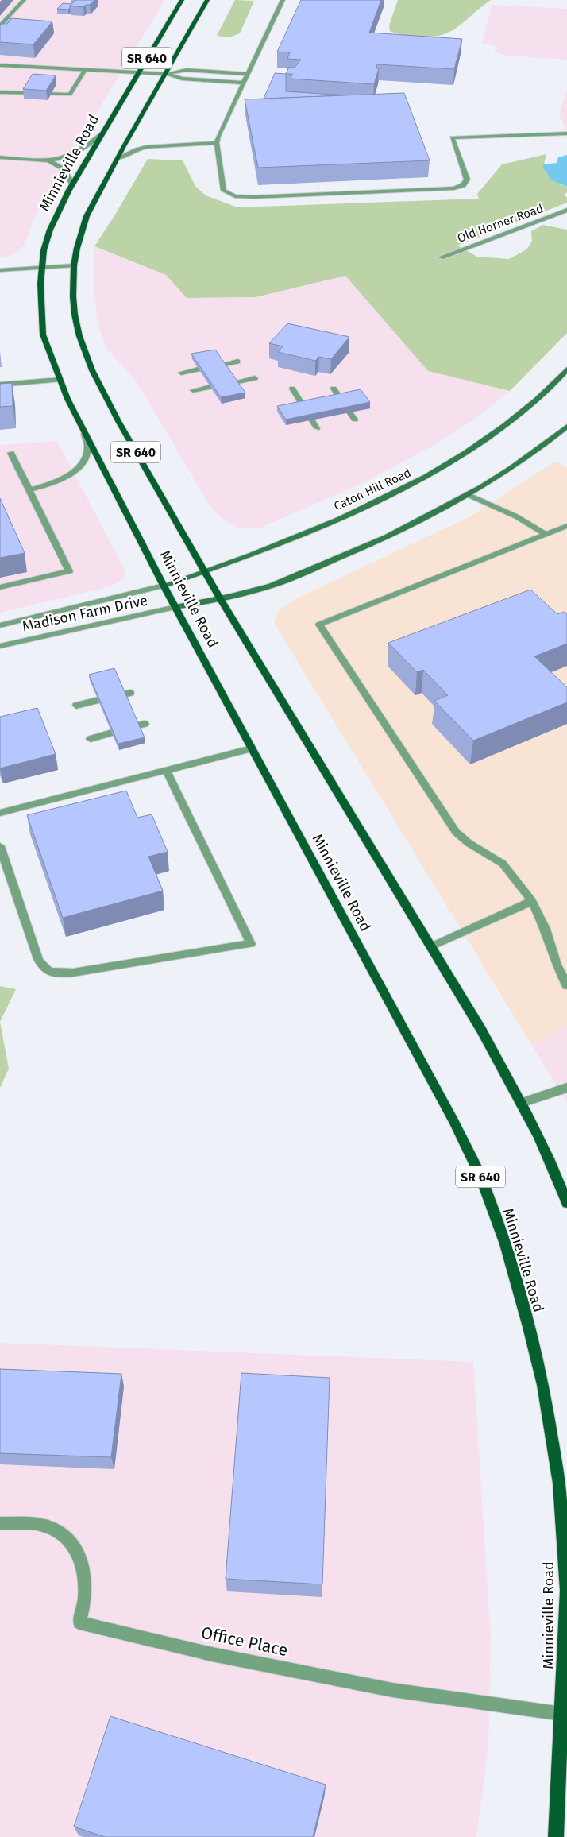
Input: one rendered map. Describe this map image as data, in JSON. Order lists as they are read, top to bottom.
{
  "streets": {
    "main road": ["SR 640", "Minnieville Road", "Caton Hill Road"],
    "street": ["Old Horner Road", "Madison Farm Drive", "Office Place"]
  },
  "crossings": [
    ["Minnieville Road", "Caton Hill Road"],
    ["Minnieville Road", "Madison Farm Drive"],
    ["Minnieville Road", "Office Place"],
    ["Caton Hill Road", "Madison Farm Drive"]
  ]
}
